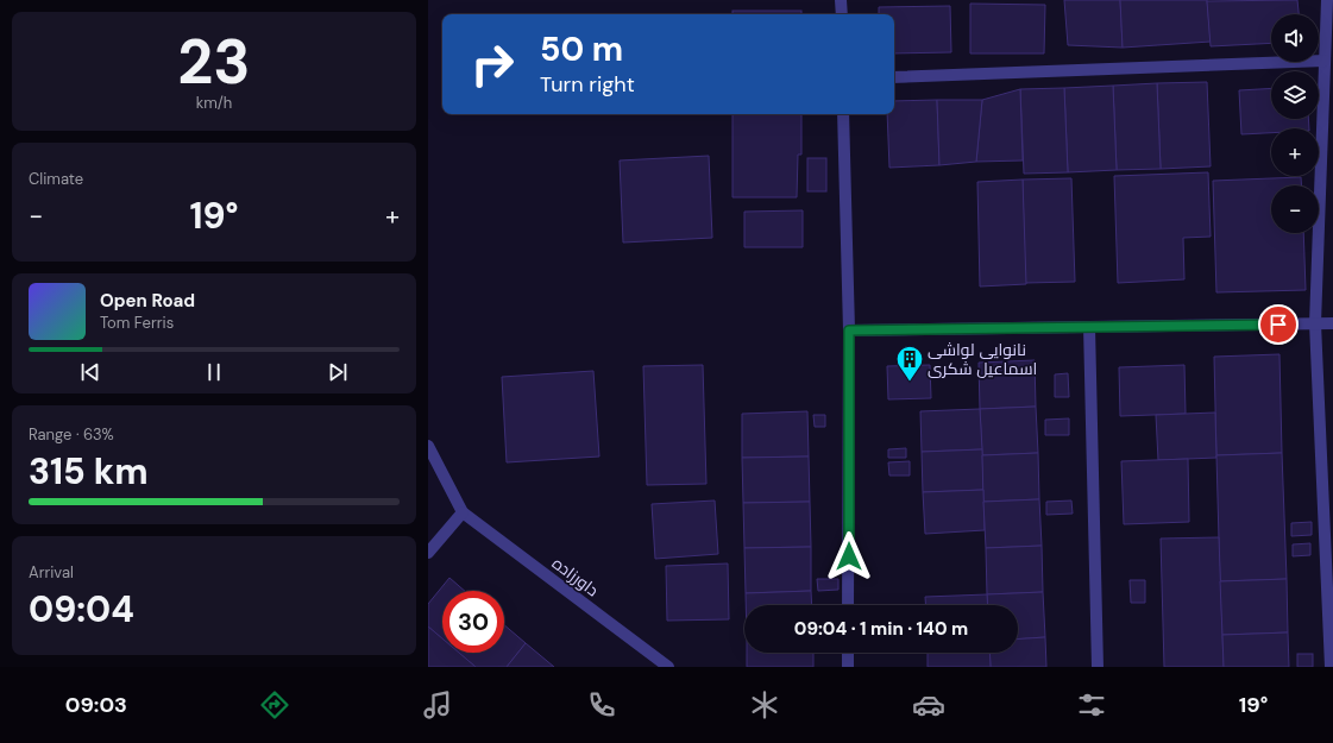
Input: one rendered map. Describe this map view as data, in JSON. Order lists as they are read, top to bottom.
{
  "streets": {
    "street": ["داورزاده"]
  },
  "places": {
    "building": ["نانوایی لواشی اسماعیل شکری"]
  },
  "page": {
    "tile": [
      ["23", "km/h"],
      "Climate",
      ["Range · 63%", "315 km"],
      ["Arrival", "09:04"]
    ],
    "map_buttons": ["+", "−"],
    "turn": ["50 m", "Turn right"],
    "heat": ["−", "19°", "+"],
    "song": ["Open Road", "Tom Ferris"],
    "limit": "30",
    "trip": "09:04 · 1 min · 140 m",
    "tabs": ["09:03", "19°"]
  }
}
